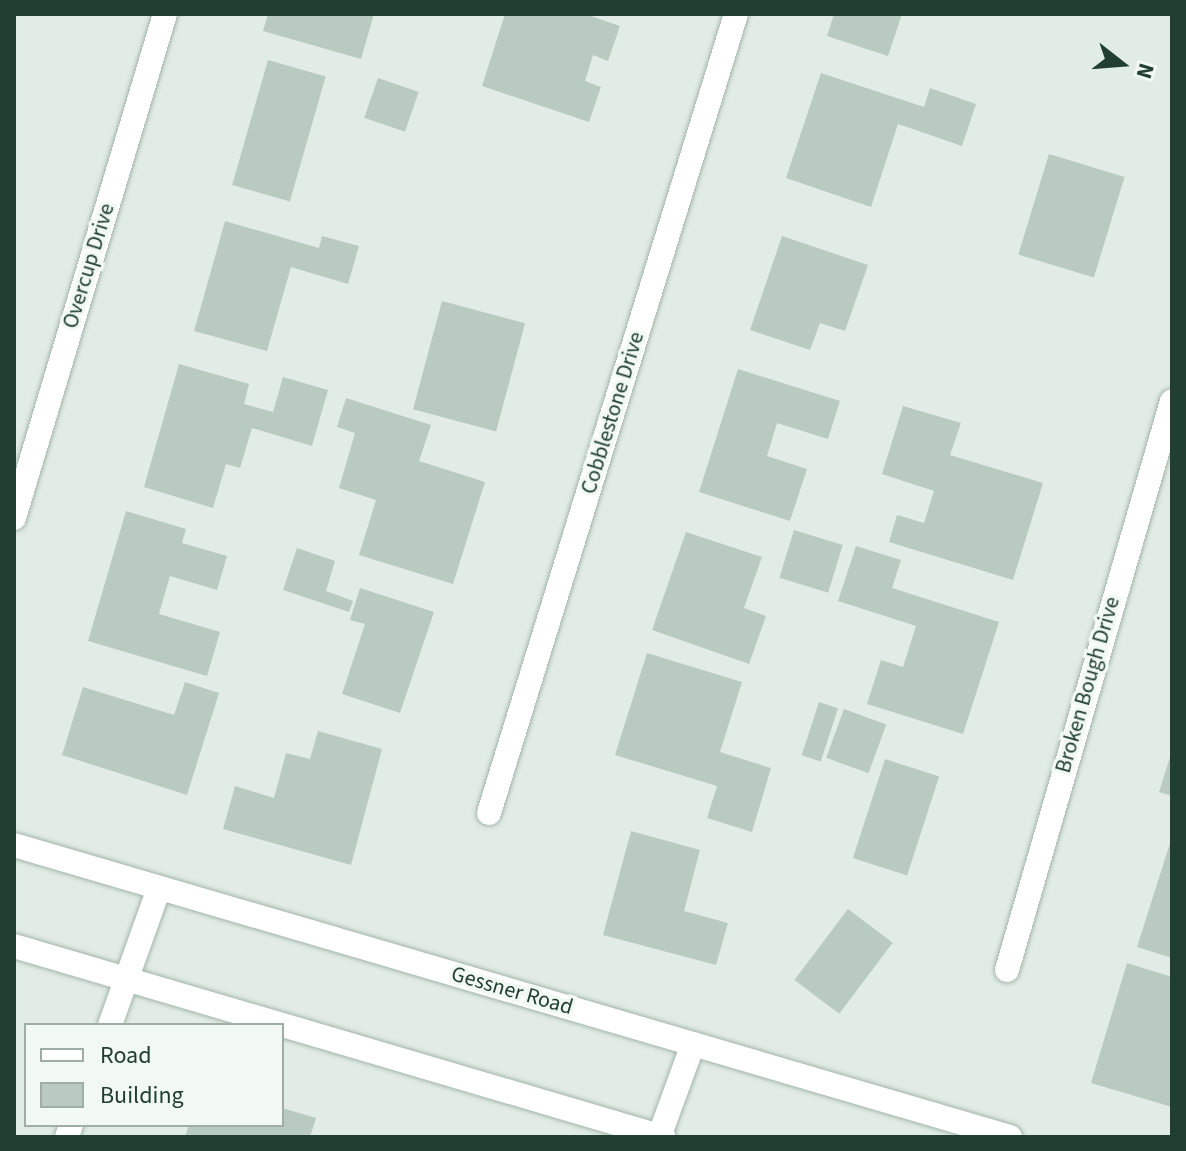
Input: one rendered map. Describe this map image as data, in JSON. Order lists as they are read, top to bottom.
{
  "streets": {
    "street": [
      "Overcup Drive",
      "Cobblestone Drive",
      "Broken Bough Drive",
      "Gessner Road"
    ]
  },
  "legend": ["Road", "Building"],
  "north": "right"
}
